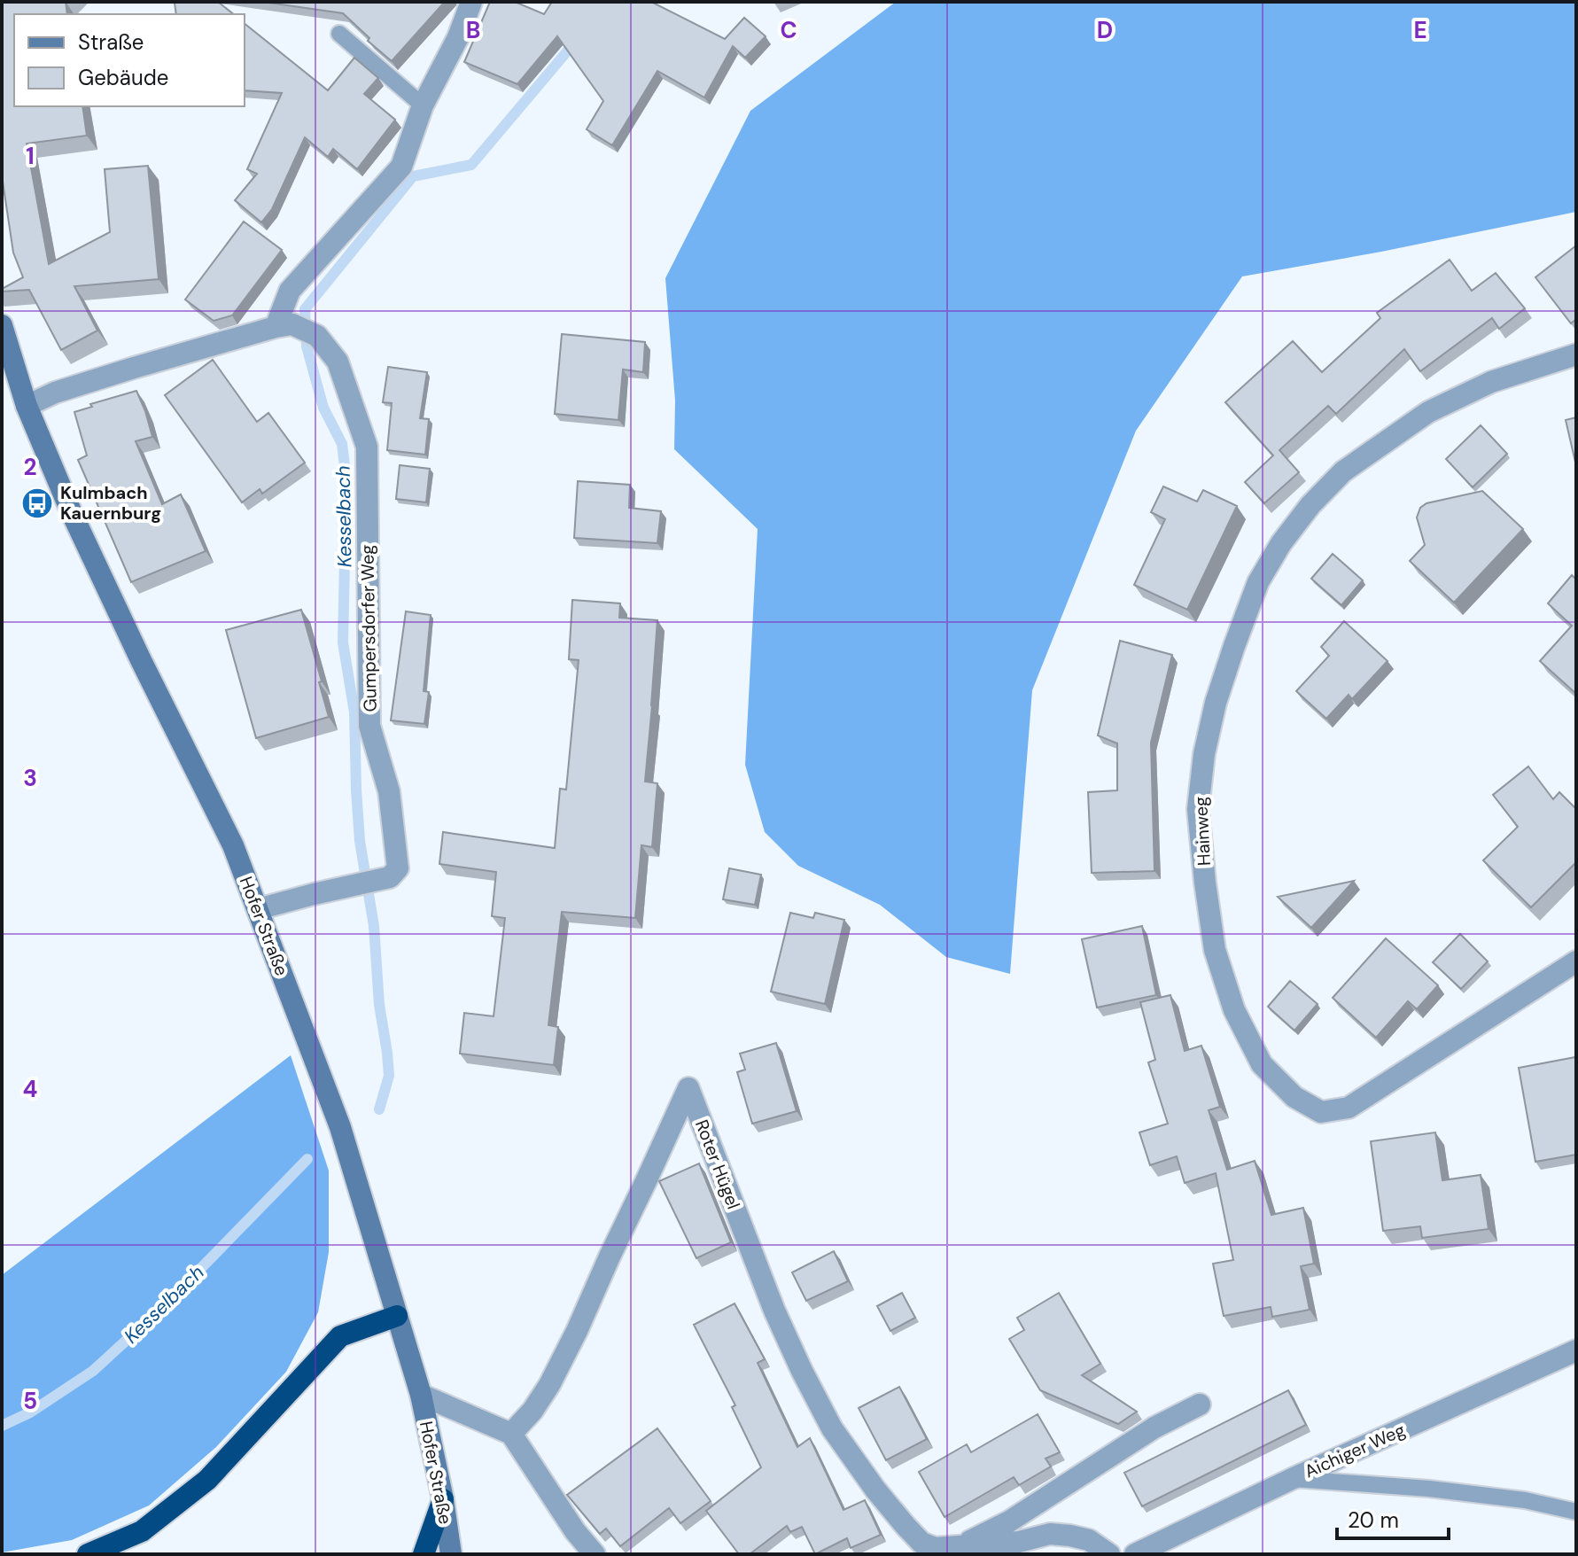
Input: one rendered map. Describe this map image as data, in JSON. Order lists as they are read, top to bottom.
{
  "streets": {
    "street": [
      "Gumpersdorfer Weg",
      "Hainweg",
      "Hofer Straße",
      "Roter Hügel",
      "Aichiger Weg"
    ]
  },
  "crossings": [
    ["Gumpersdorfer Weg", "Hofer Straße"]
  ],
  "water": ["Kesselbach"],
  "places": {
    "bus stop": ["Kulmbach Kauernburg"]
  },
  "legend": ["Straße", "Gebäude"],
  "scale_bar": "20 m",
  "grid": {
    "columns": [
      "B",
      "C",
      "D",
      "E"
    ],
    "rows": [
      "1",
      "2",
      "3",
      "4",
      "5"
    ]
  }
}
